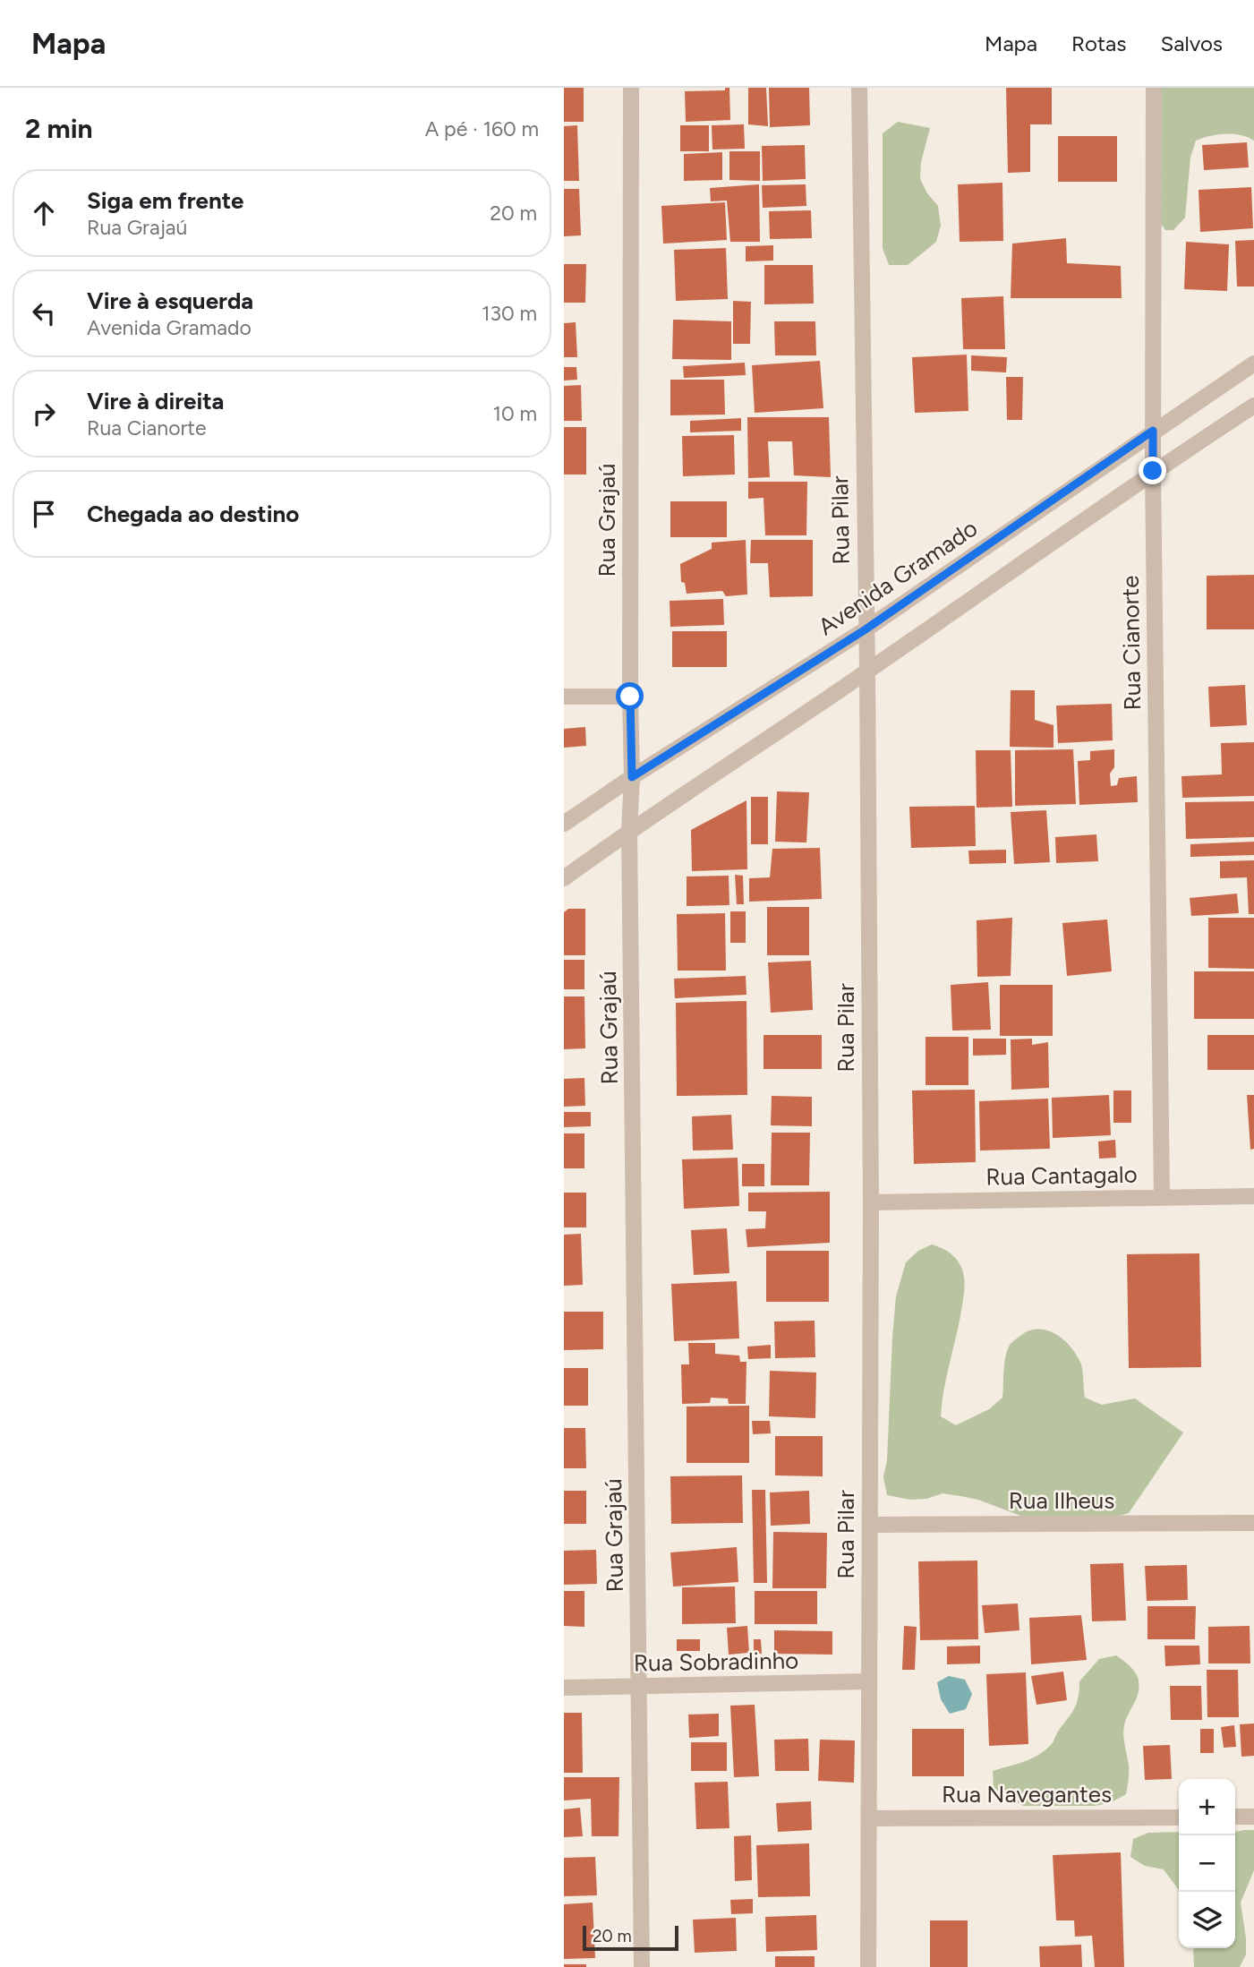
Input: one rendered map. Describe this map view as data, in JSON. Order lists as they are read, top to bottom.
{
  "streets": {
    "street": [
      "Rua Grajaú",
      "Rua Pilar",
      "Avenida Gramado",
      "Rua Cianorte",
      "Rua Cantagalo",
      "Rua Ilheus",
      "Rua Sobradinho",
      "Rua Navegantes"
    ]
  },
  "crossings": [
    ["Rua Grajaú", "Avenida Gramado"],
    ["Rua Grajaú", "Rua Sobradinho"],
    ["Rua Pilar", "Avenida Gramado"],
    ["Rua Pilar", "Rua Cantagalo"],
    ["Rua Pilar", "Rua Ilheus"],
    ["Rua Pilar", "Rua Sobradinho"],
    ["Rua Pilar", "Rua Navegantes"],
    ["Avenida Gramado", "Rua Cianorte"],
    ["Rua Cianorte", "Rua Cantagalo"]
  ],
  "scale_bar": "20 m",
  "page": {
    "header": "Mapa",
    "nav": ["Mapa", "Rotas", "Salvos"],
    "heading": ["2 min", "A pé · 160 m"],
    "list": [
      ["Siga em frente", "Rua Grajaú", "20 m"],
      ["Vire à esquerda", "Avenida Gramado", "130 m"],
      ["Vire à direita", "Rua Cianorte", "10 m"],
      "Chegada ao destino"
    ],
    "map_buttons": ["+", "−"],
    "scale": "20 m"
  }
}
